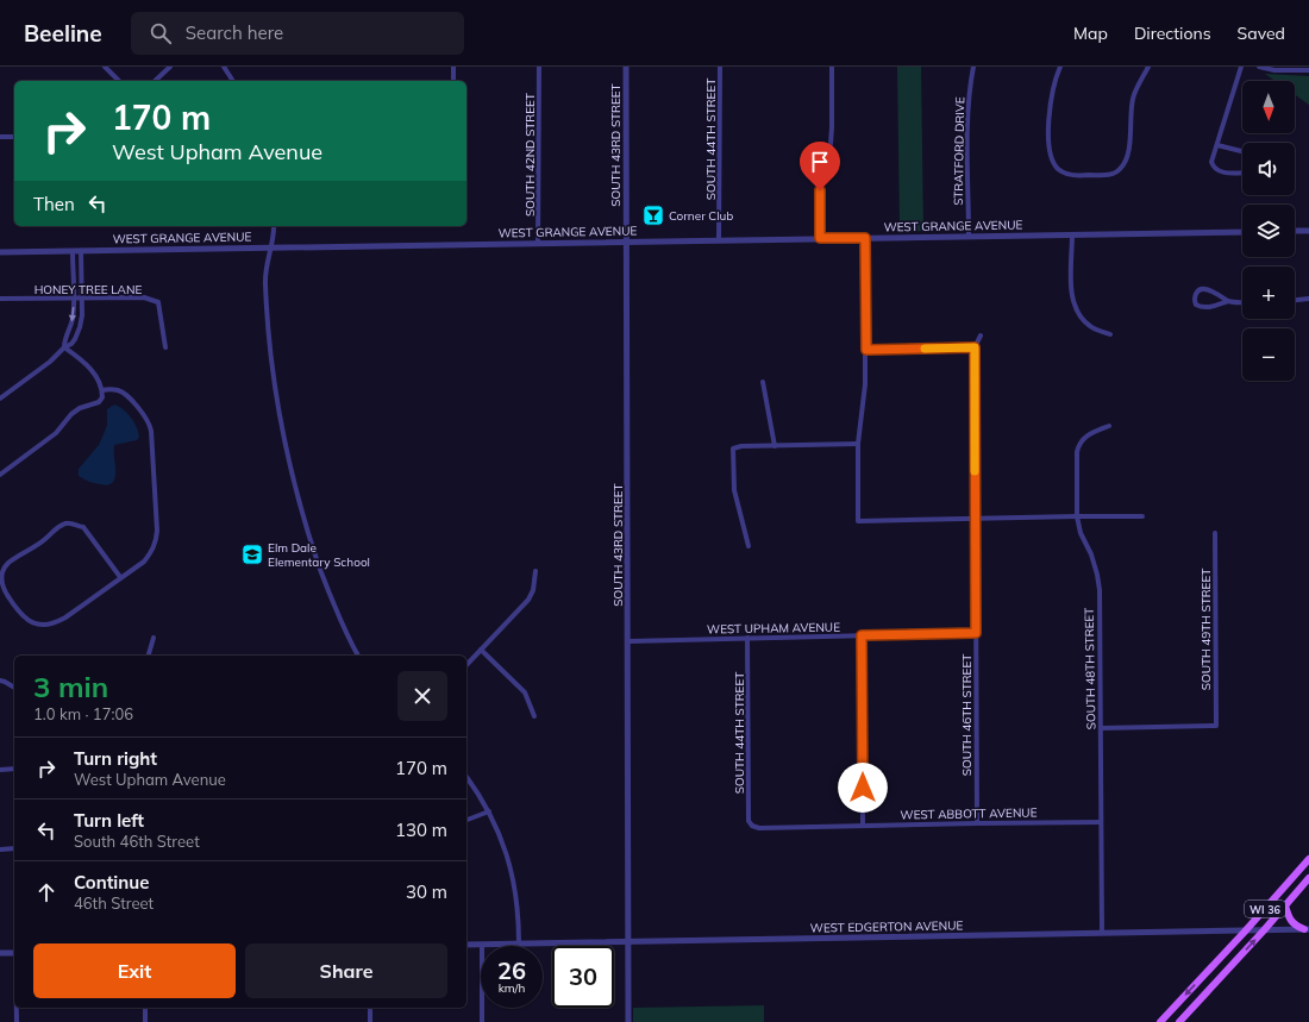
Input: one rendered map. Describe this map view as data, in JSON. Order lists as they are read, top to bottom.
{
  "streets": {
    "main road": ["WI 36"],
    "street": [
      "SOUTH 44TH STREET",
      "SOUTH 43RD STREET",
      "STRATFORD DRIVE",
      "SOUTH 42ND STREET",
      "WEST GRANGE AVENUE",
      "HONEY TREE LANE",
      "WEST UPHAM AVENUE",
      "SOUTH 49TH STREET",
      "SOUTH 48TH STREET",
      "SOUTH 46TH STREET",
      "WEST ABBOTT AVENUE",
      "WEST EDGERTON AVENUE"
    ]
  },
  "crossings": [
    ["SOUTH 44TH STREET", "WEST GRANGE AVENUE"],
    ["SOUTH 44TH STREET", "WEST UPHAM AVENUE"],
    ["SOUTH 44TH STREET", "WEST ABBOTT AVENUE"],
    ["SOUTH 43RD STREET", "WEST GRANGE AVENUE"],
    ["SOUTH 43RD STREET", "WEST UPHAM AVENUE"],
    ["SOUTH 43RD STREET", "WEST EDGERTON AVENUE"],
    ["STRATFORD DRIVE", "WEST GRANGE AVENUE"],
    ["SOUTH 42ND STREET", "WEST GRANGE AVENUE"],
    ["WEST UPHAM AVENUE", "SOUTH 46TH STREET"],
    ["SOUTH 49TH STREET", "SOUTH 48TH STREET"],
    ["SOUTH 48TH STREET", "WEST ABBOTT AVENUE"],
    ["SOUTH 48TH STREET", "WEST EDGERTON AVENUE"],
    ["SOUTH 46TH STREET", "WEST ABBOTT AVENUE"],
    ["WI 36", "WEST EDGERTON AVENUE"]
  ],
  "places": {
    "bar": ["Corner Club"],
    "school or university": ["Elm Dale Elementary School"]
  },
  "north": "bottom",
  "page": {
    "header": "Beeline",
    "search": "Search here",
    "nav": ["Map", "Directions", "Saved"],
    "map_buttons": ["+", "−"],
    "turn": ["170 m", "West Upham Avenue"],
    "then": "Then",
    "heading": ["3 min", "1.0 km · 17:06"],
    "list": [
      {
        "name": "Turn right",
        "note": "West Upham Avenue",
        "value": "170 m"
      },
      {
        "name": "Turn left",
        "note": "South 46th Street",
        "value": "130 m"
      },
      {
        "name": "Continue",
        "note": "46th Street",
        "value": "30 m"
      }
    ],
    "buttons": ["Exit", "Share"],
    "speed": "26 km/h",
    "limit": "30"
  }
}
